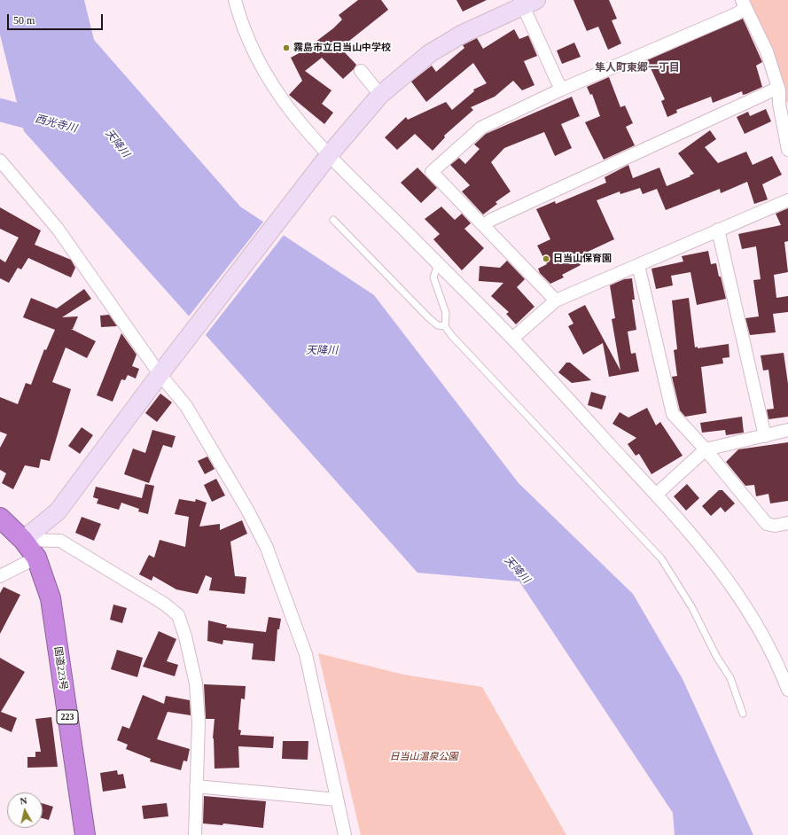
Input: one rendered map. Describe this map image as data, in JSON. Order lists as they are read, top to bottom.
{
  "streets": {
    "highway": ["国道223号", "223"]
  },
  "districts": ["隼人町東郷一丁目"],
  "water": ["西光寺川", "天降川"],
  "parks": ["日当山温泉公園"],
  "places": ["霧島市立日当山中学校", "日当山保育園"],
  "scale_bar": "50 m",
  "north": "top"
}
